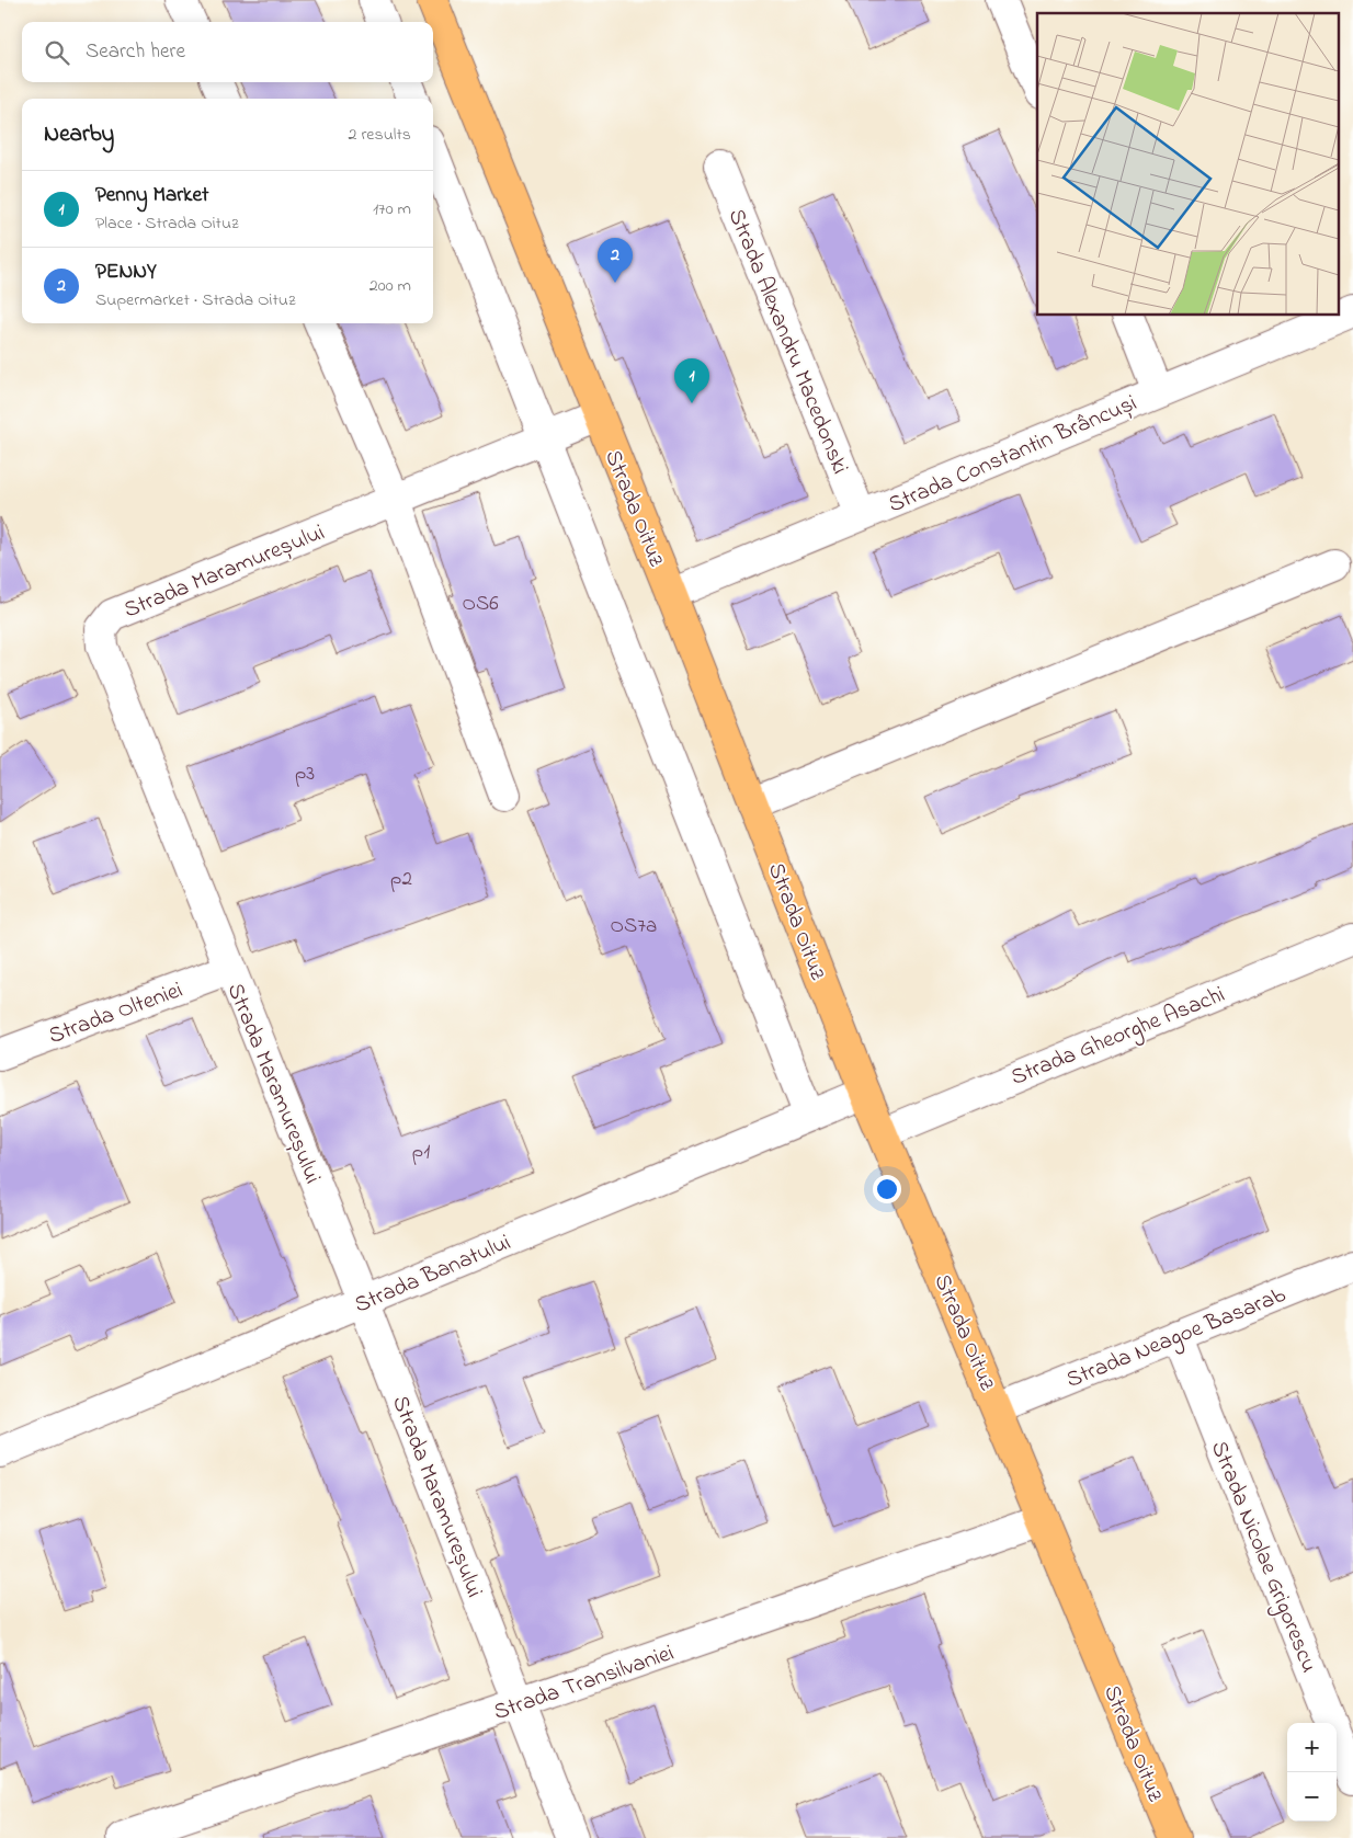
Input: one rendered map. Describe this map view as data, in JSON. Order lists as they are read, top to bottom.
{
  "streets": {
    "main road": ["Strada Oituz"],
    "street": [
      "Strada Alexandru Macedonski",
      "Strada Constantin Brâncuși",
      "Strada Maramureșului",
      "Strada Olteniei",
      "Strada Gheorghe Asachi",
      "Strada Banatului",
      "Strada Neagoe Basarab",
      "Strada Nicolae Grigorescu",
      "Strada Transilvaniei"
    ]
  },
  "crossings": [
    ["Strada Alexandru Macedonski", "Strada Constantin Brâncuși"],
    ["Strada Constantin Brâncuși", "Strada Oituz"],
    ["Strada Oituz", "Strada Maramureșului"],
    ["Strada Oituz", "Strada Gheorghe Asachi"],
    ["Strada Oituz", "Strada Banatului"],
    ["Strada Oituz", "Strada Neagoe Basarab"],
    ["Strada Oituz", "Strada Transilvaniei"],
    ["Strada Maramureșului", "Strada Olteniei"],
    ["Strada Maramureșului", "Strada Banatului"],
    ["Strada Maramureșului", "Strada Transilvaniei"],
    ["Strada Neagoe Basarab", "Strada Nicolae Grigorescu"]
  ],
  "house_numbers": [
    "OS6",
    "p3",
    "p2",
    "OS7a",
    "p1"
  ],
  "page": {
    "search": "Search here",
    "heading": ["Nearby", "2 results"],
    "list": [
      {
        "mark": "1",
        "name": "Penny Market",
        "note": "Place · Strada Oituz",
        "value": "170 m"
      },
      {
        "mark": "2",
        "name": "PENNY",
        "note": "Supermarket · Strada Oituz",
        "value": "200 m"
      }
    ],
    "pins": ["2", "1"],
    "map_buttons": ["+", "−"]
  }
}
